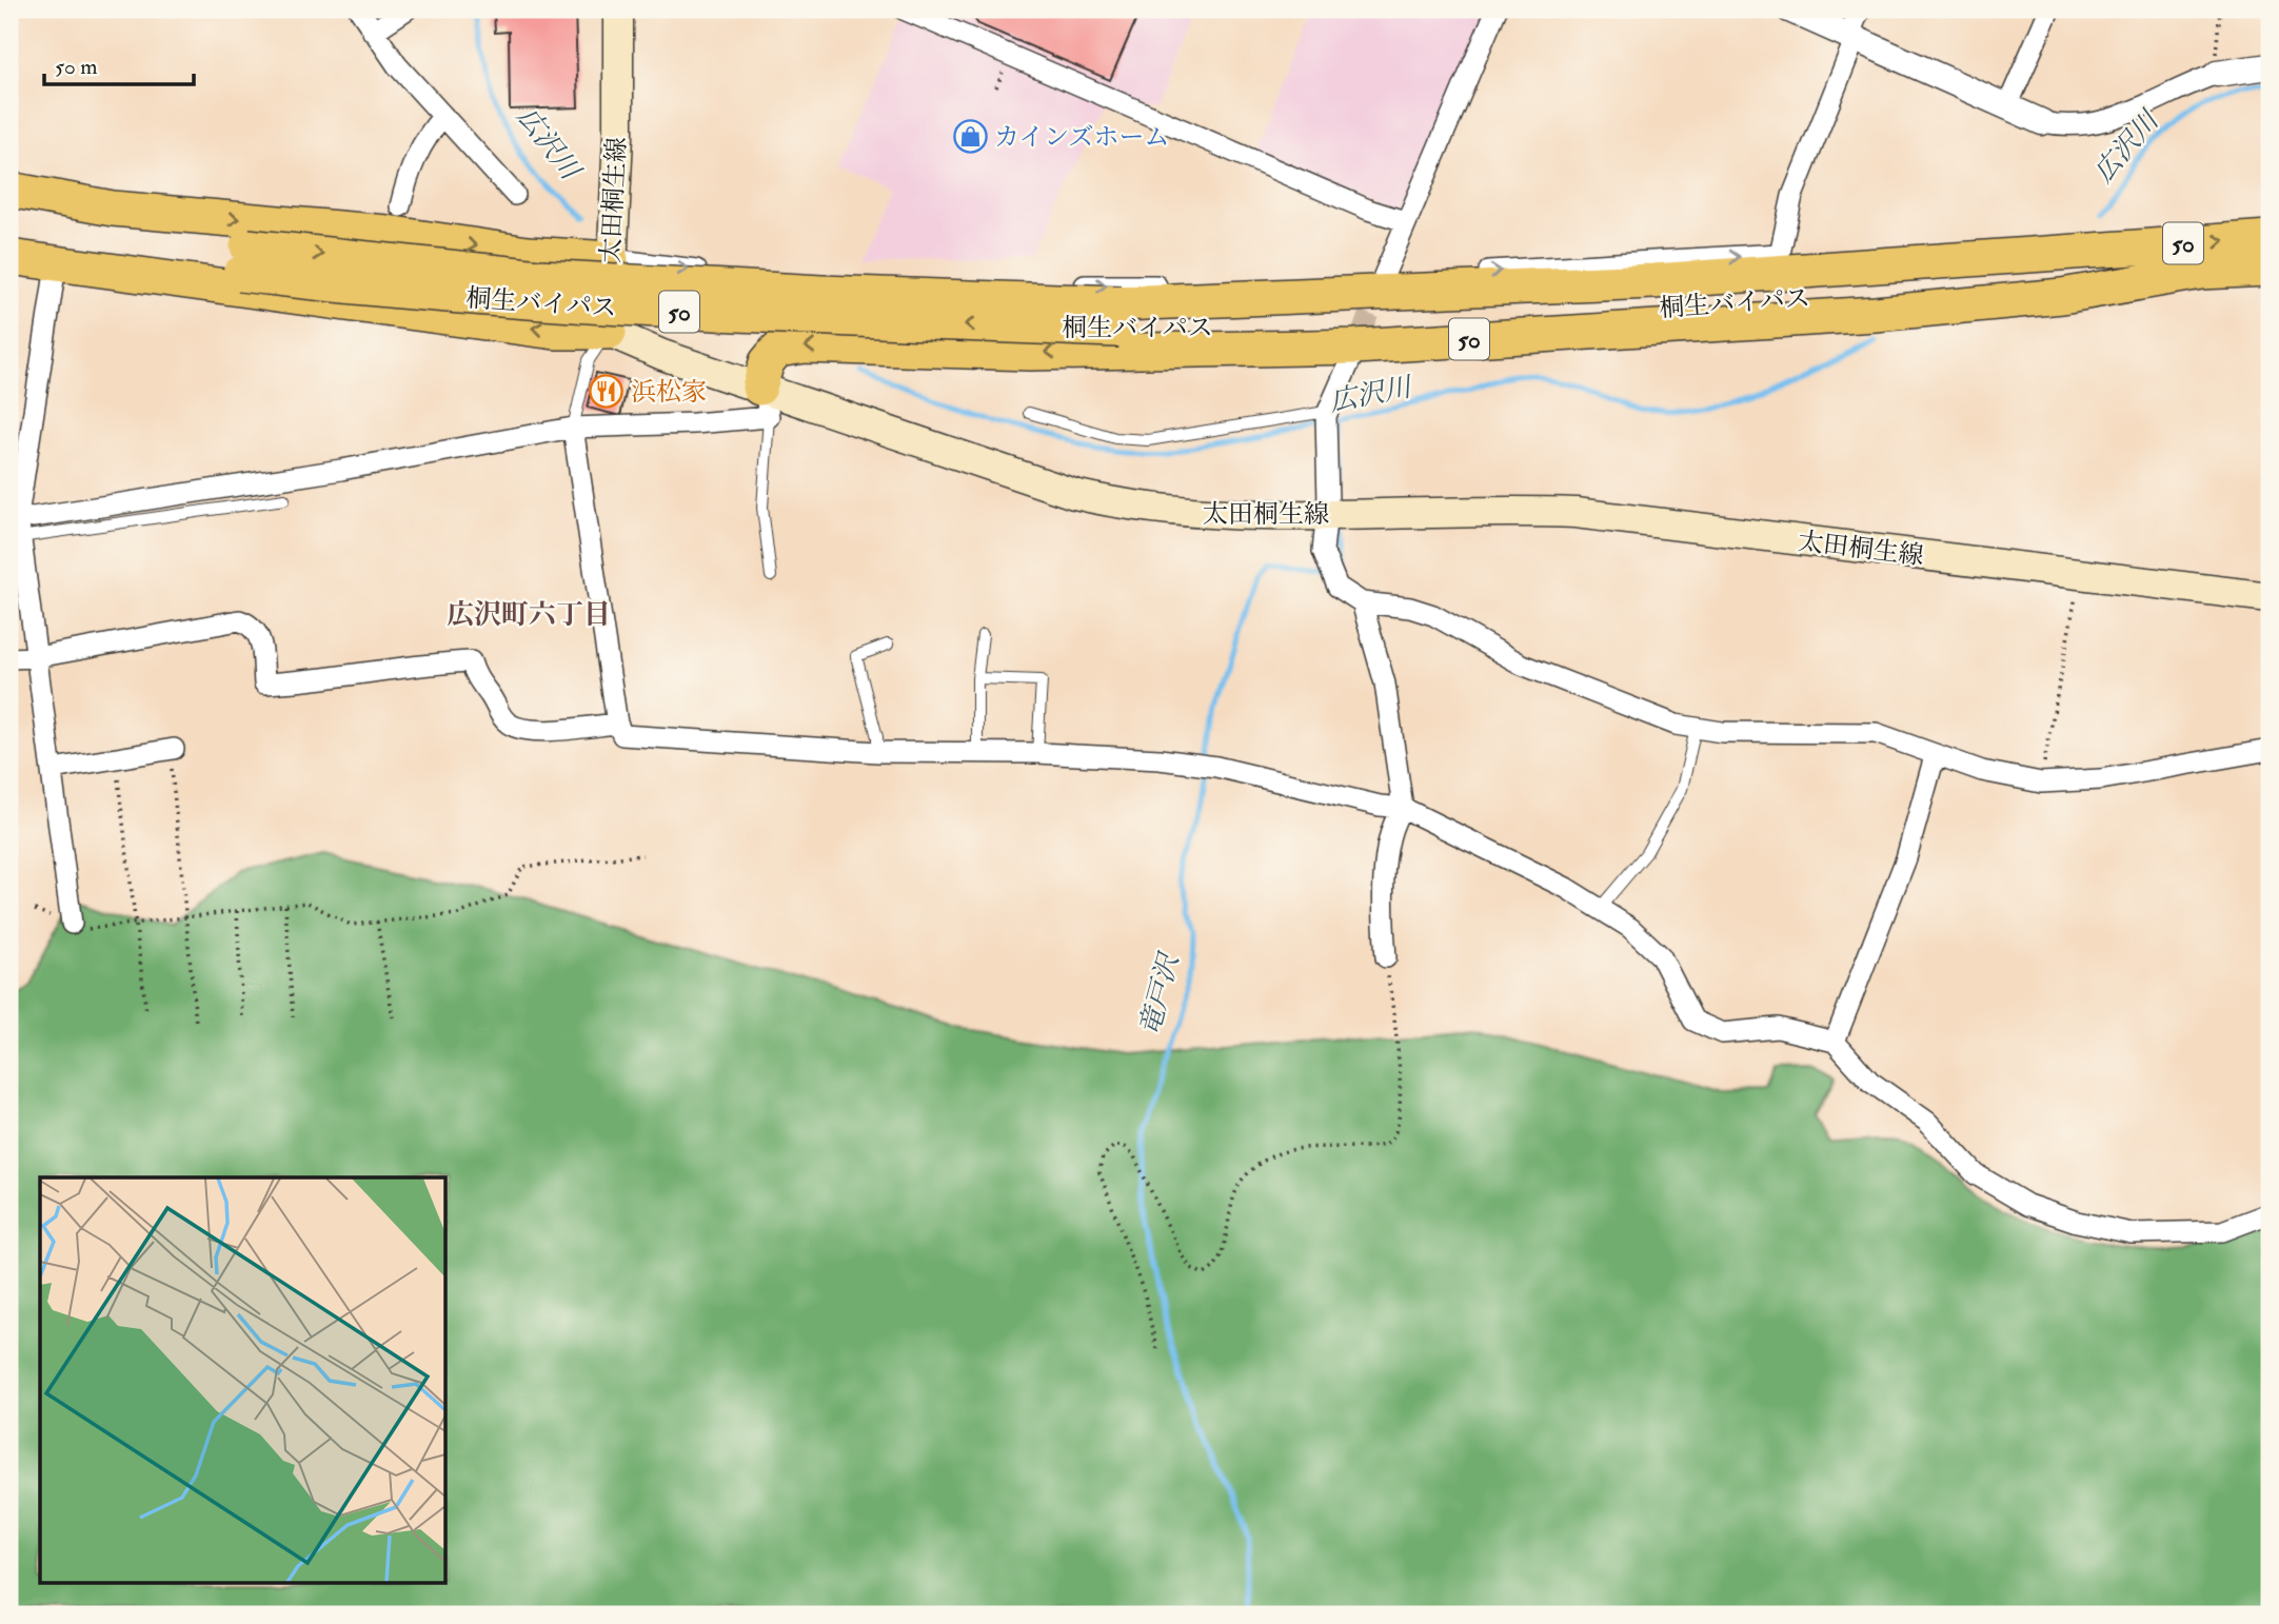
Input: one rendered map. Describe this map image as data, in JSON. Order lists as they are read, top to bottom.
{
  "streets": {
    "highway": ["50", "桐生バイパス"],
    "main road": ["太田桐生線"]
  },
  "crossings": [
    ["太田桐生線", "50"],
    ["50", "桐生バイパス"]
  ],
  "districts": ["広沢町六丁目"],
  "water": ["広沢川", "竜戸沢"],
  "places": {
    "shop": ["カインズホーム"],
    "restaurant": ["浜松家"]
  },
  "scale_bar": "50 m"
}
